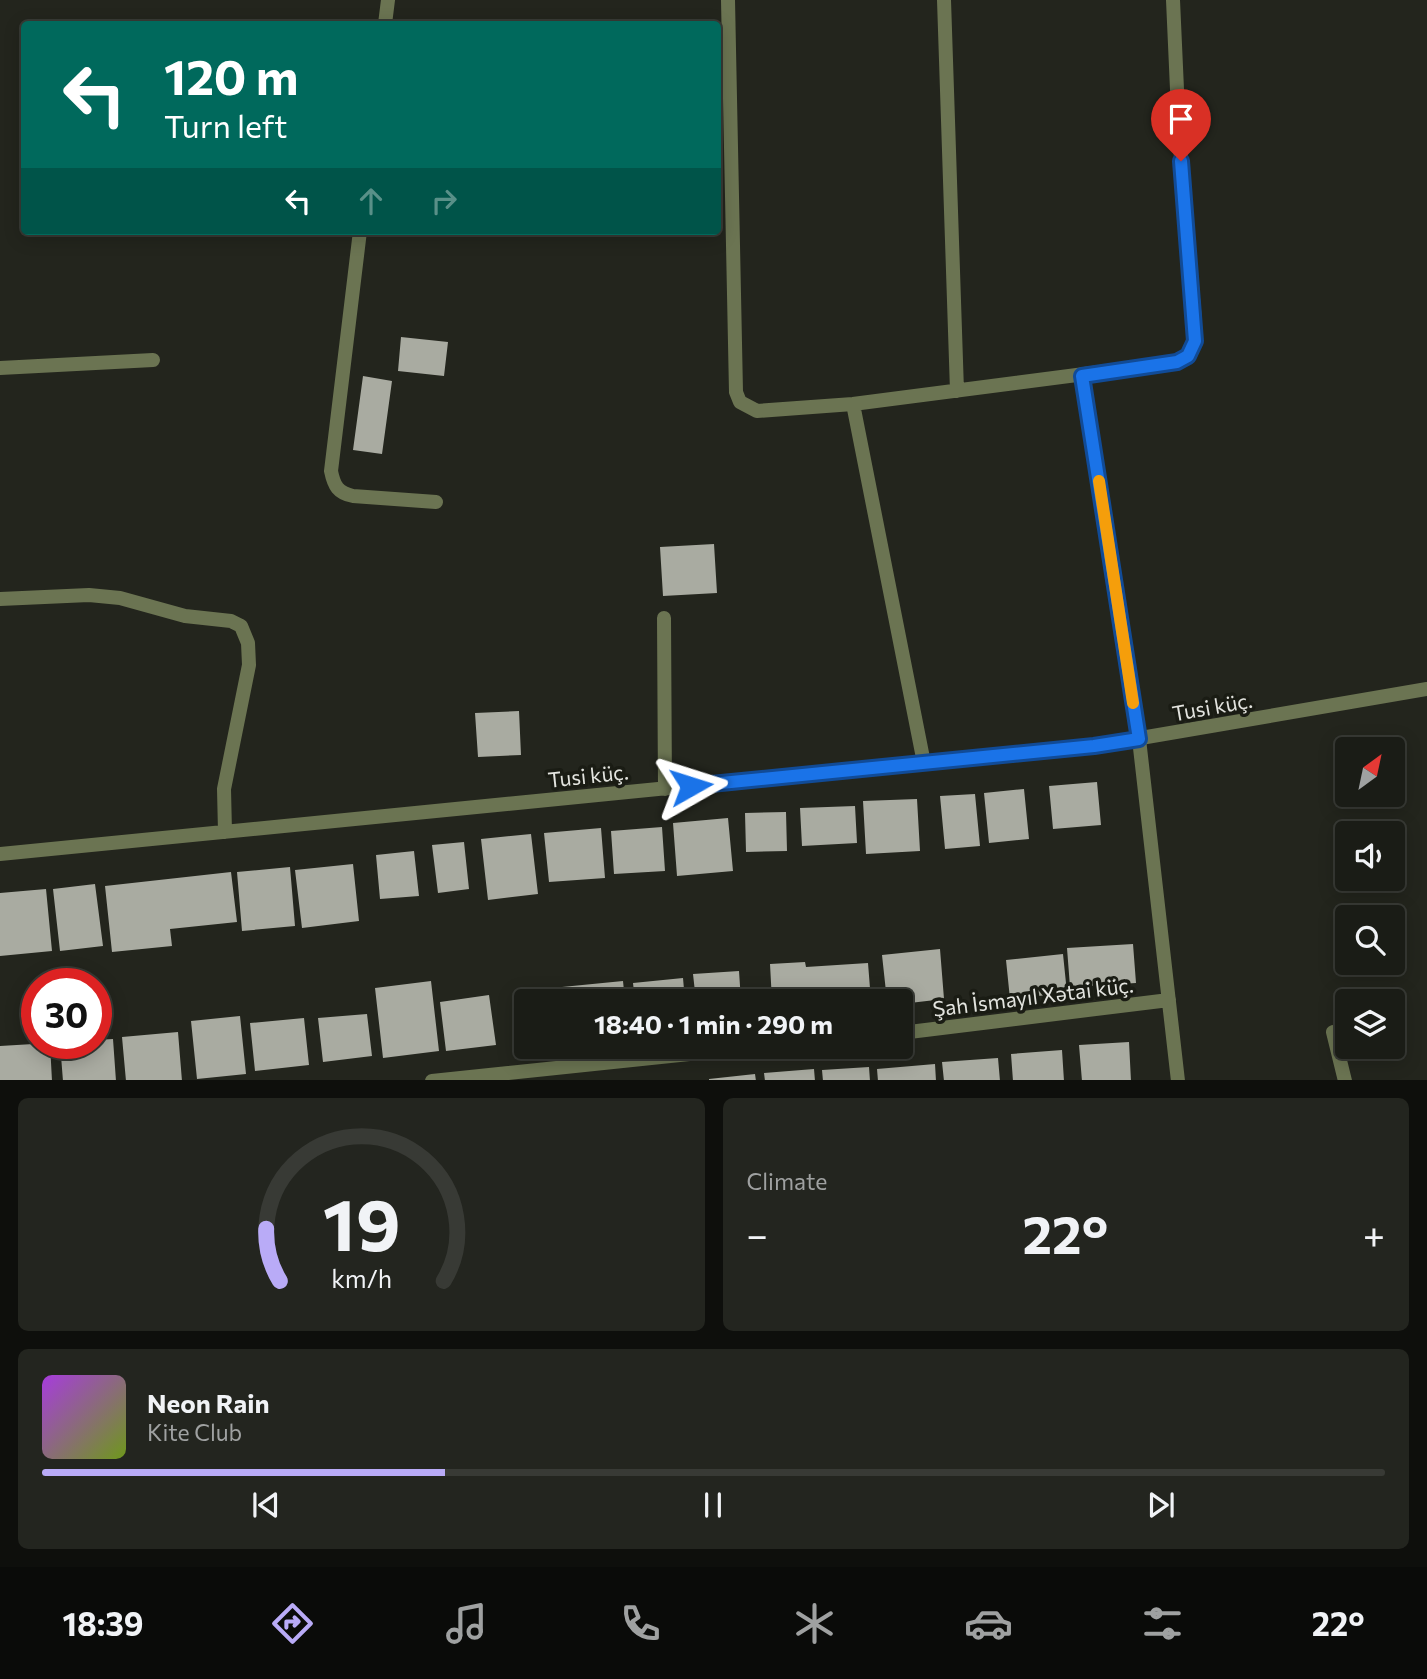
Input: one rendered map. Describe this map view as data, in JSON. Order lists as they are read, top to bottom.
{
  "streets": {
    "street": ["Tusi küç.", "Şah İsmayıl Xətai küç."]
  },
  "north": "top right",
  "page": {
    "turn": ["120 m", "Turn left"],
    "limit": "30",
    "trip": "18:40 · 1 min · 290 m",
    "tile": "Climate",
    "heat": ["−", "22°", "+"],
    "song": ["Neon Rain", "Kite Club"],
    "tabs": ["18:39", "22°"],
    "gauge": ["19", "km/h"]
  }
}
